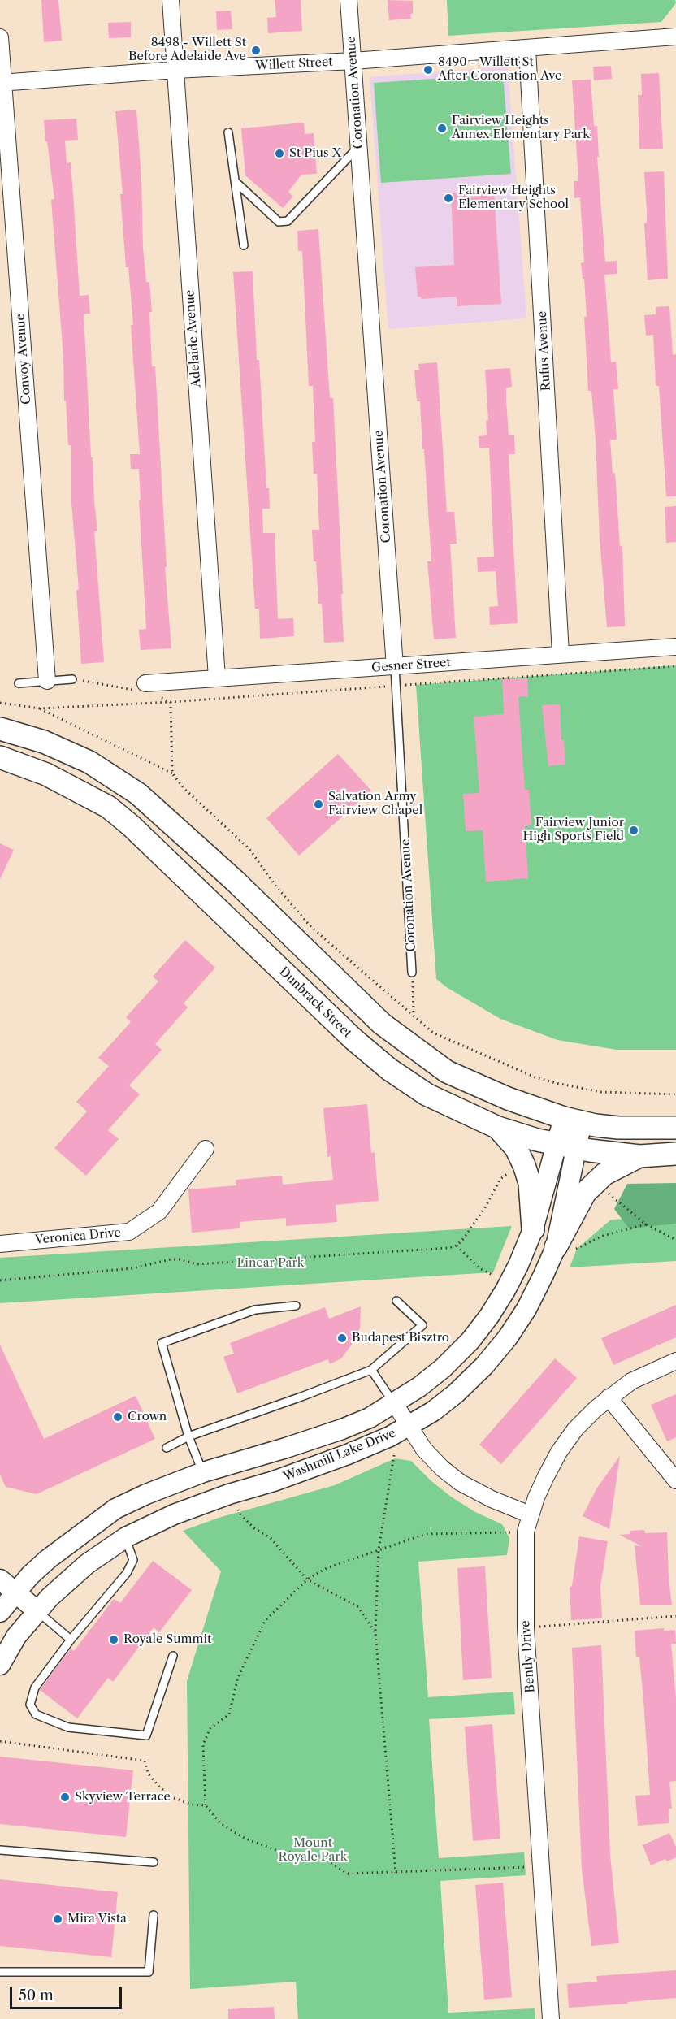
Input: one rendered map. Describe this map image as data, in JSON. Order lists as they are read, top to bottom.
{
  "streets": {
    "main road": ["Dunbrack Street"],
    "street": [
      "Willett Street",
      "Coronation Avenue",
      "Adelaide Avenue",
      "Rufus Avenue",
      "Convoy Avenue",
      "Gesner Street",
      "Veronica Drive",
      "Washmill Lake Drive",
      "Bently Drive"
    ]
  },
  "crossings": [
    ["Willett Street", "Coronation Avenue"],
    ["Willett Street", "Adelaide Avenue"],
    ["Willett Street", "Rufus Avenue"],
    ["Willett Street", "Convoy Avenue"],
    ["Coronation Avenue", "Gesner Street"],
    ["Adelaide Avenue", "Gesner Street"],
    ["Rufus Avenue", "Gesner Street"],
    ["Dunbrack Street", "Washmill Lake Drive"]
  ],
  "parks": ["Linear Park", "Mount Royale Park"],
  "places": [
    "8498 - Willett St Before Adelaide Ave",
    "8490 - Willett St After Coronation Ave",
    "Fairview Heights Annex Elementary Park",
    "St Pius X",
    "Fairview Heights Elementary School",
    "Salvation Army Fairview Chapel",
    "Fairview Junior High Sports Field",
    "Budapest Bisztro",
    "Crown",
    "Royale Summit",
    "Skyview Terrace",
    "Mira Vista"
  ],
  "scale_bar": "50 m"
}
